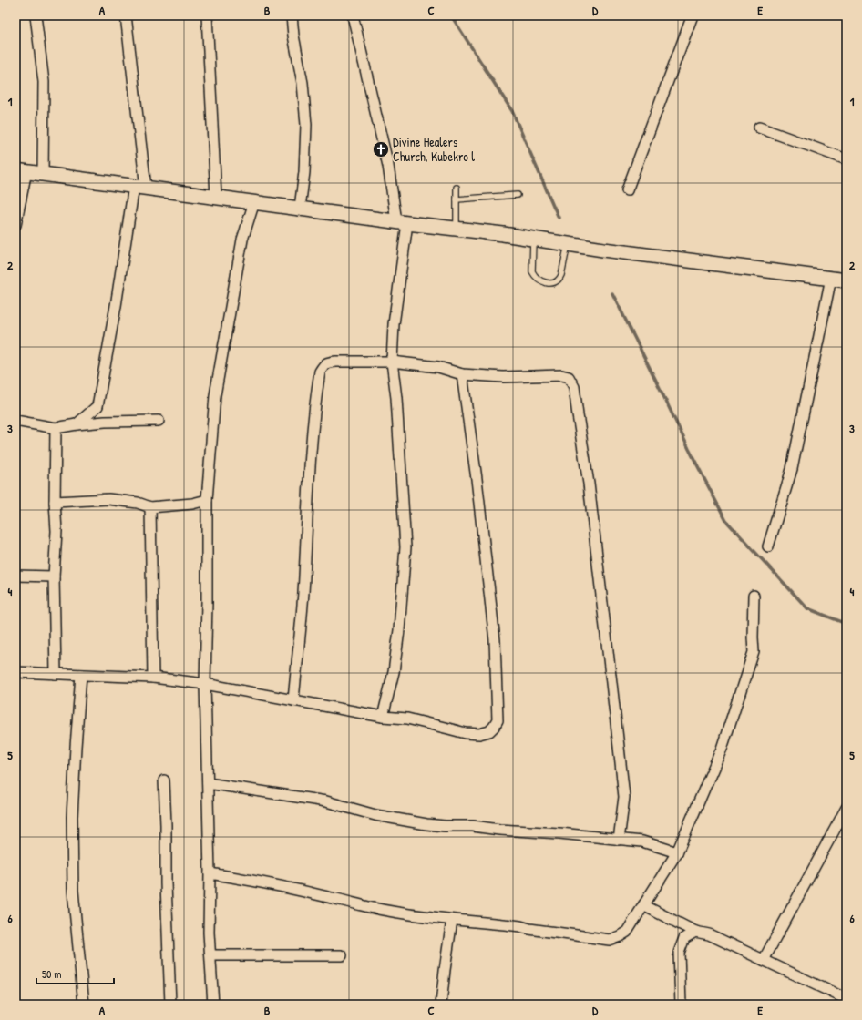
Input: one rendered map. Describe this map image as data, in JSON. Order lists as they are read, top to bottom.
{
  "places": {
    "church": ["Divine Healers Church, Kubekro l"]
  },
  "scale_bar": "50 m",
  "grid": {
    "columns": [
      "A",
      "B",
      "C",
      "D",
      "E"
    ],
    "rows": [
      "1",
      "2",
      "3",
      "4",
      "5",
      "6"
    ]
  }
}
